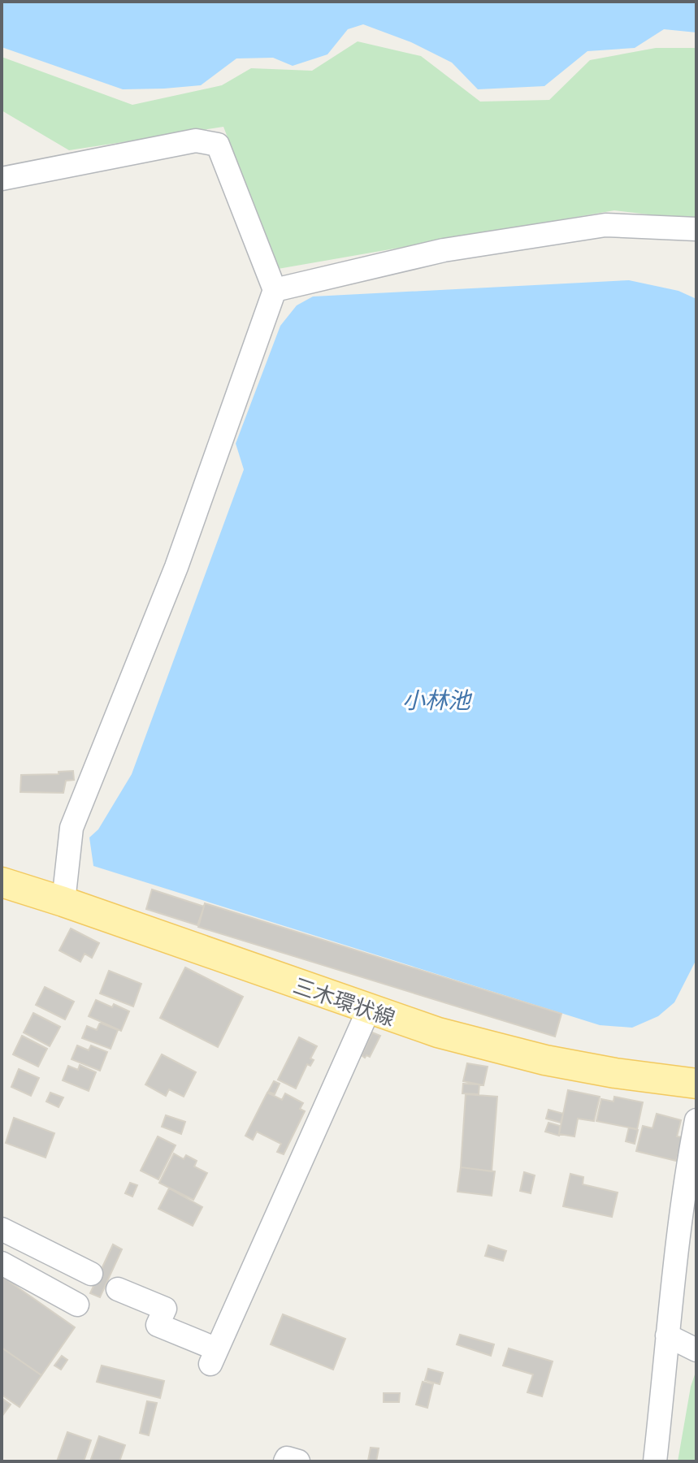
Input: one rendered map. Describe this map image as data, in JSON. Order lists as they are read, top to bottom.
{
  "streets": {
    "main road": ["三木環状線"]
  },
  "water": ["小林池"]
}
